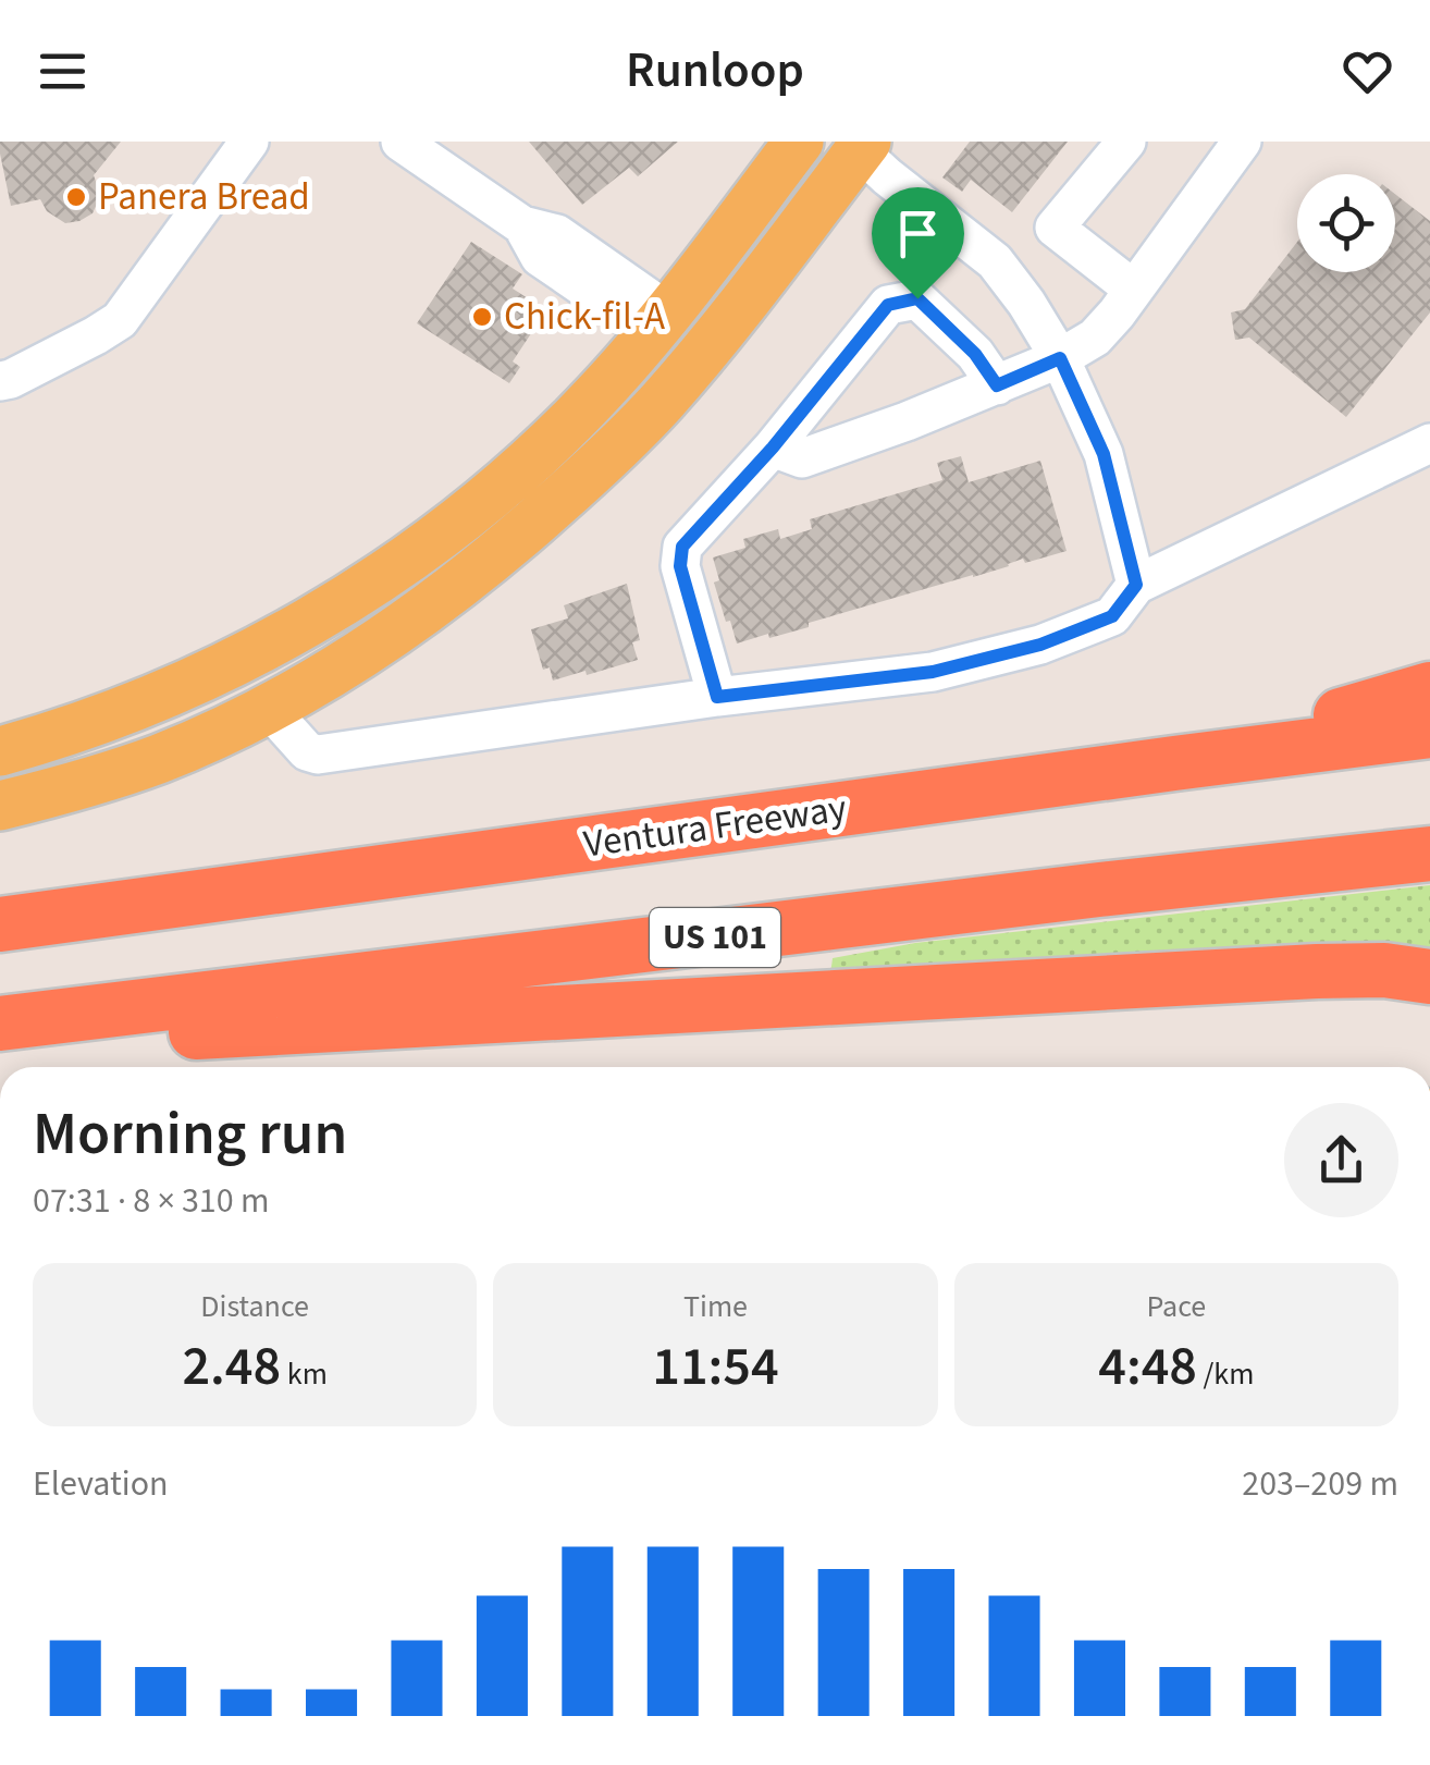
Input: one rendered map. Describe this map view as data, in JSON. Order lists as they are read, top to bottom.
{
  "streets": {
    "highway": ["Ventura Freeway", "US 101"]
  },
  "places": ["Panera Bread", "Chick-fil-A"],
  "page": {
    "header": "Runloop",
    "heading": ["Morning run", "07:31 · 8 × 310 m"],
    "stats": [
      ["Distance", "2.48 km"],
      ["Time", "11:54"],
      ["Pace", "4:48 /km"]
    ],
    "chart": ["Elevation", "203–209 m"]
  }
}
